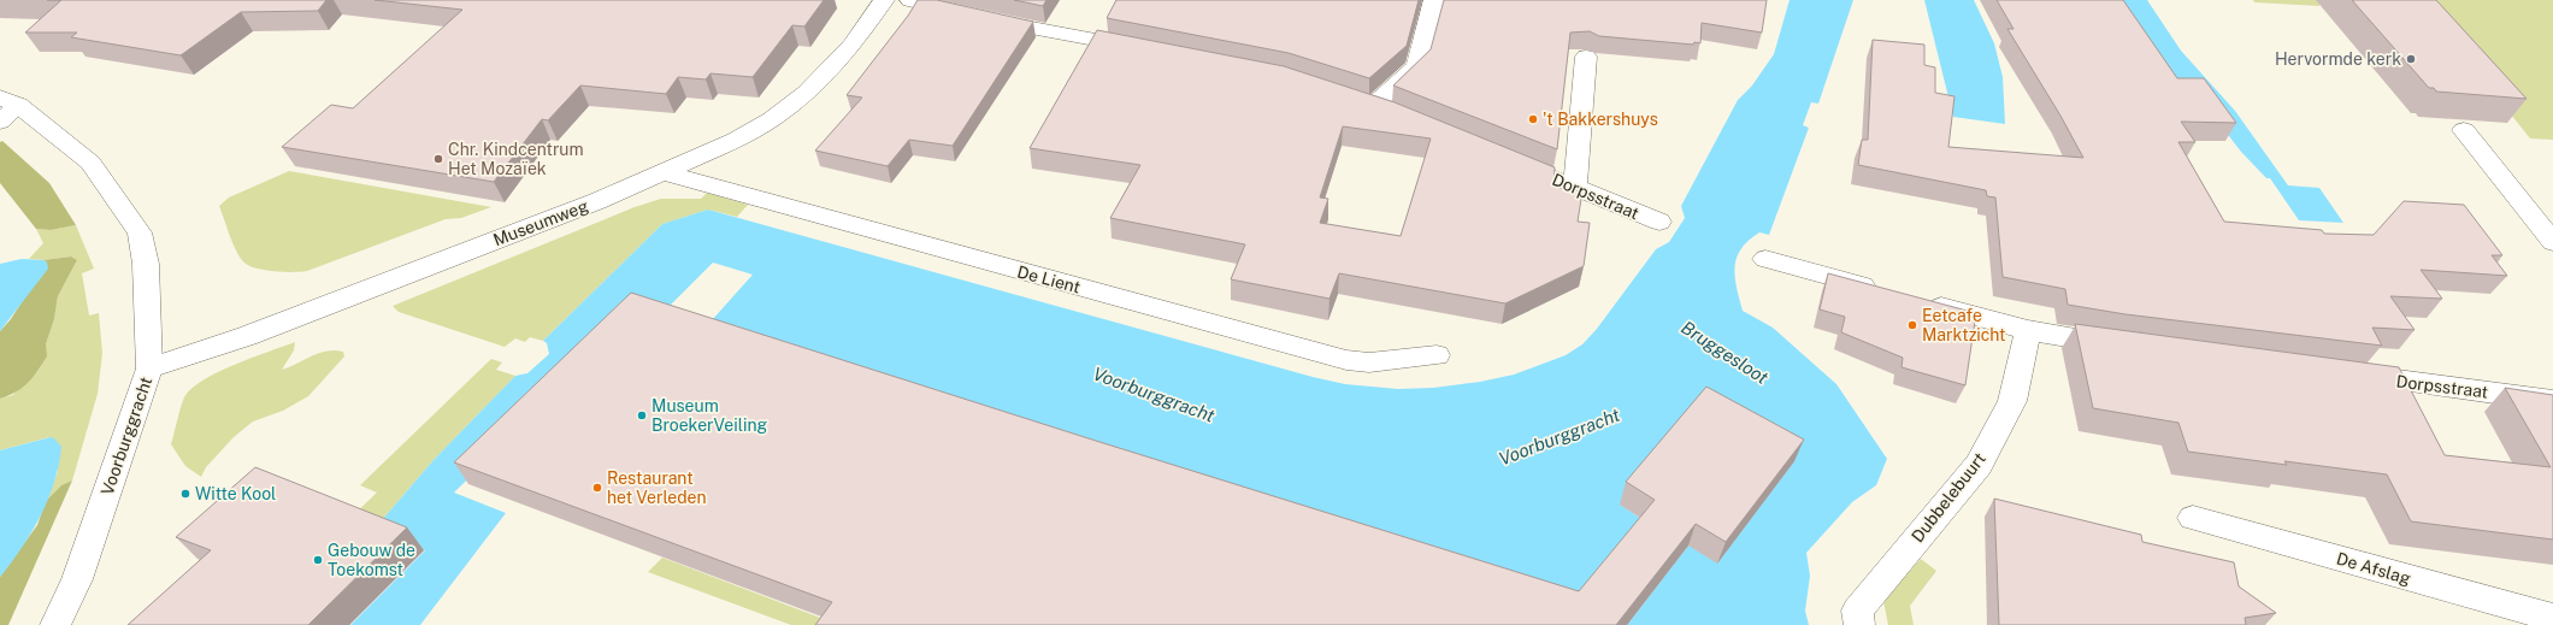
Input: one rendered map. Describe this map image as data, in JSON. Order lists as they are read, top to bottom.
{
  "streets": {
    "street": [
      "Dorpsstraat",
      "Museumweg",
      "De Lient",
      "Voorburggracht",
      "Dubbelebuurt",
      "De Afslag"
    ]
  },
  "crossings": [
    ["Museumweg", "De Lient"],
    ["Museumweg", "Voorburggracht"]
  ],
  "water": ["Bruggesloot", "Voorburggracht"],
  "places": [
    "Hervormde kerk",
    "'t Bakkershuys",
    "Chr. Kindcentrum Het Mozaïek",
    "Eetcafe Marktzicht",
    "Museum BroekerVeiling",
    "Restaurant het Verleden",
    "Witte Kool",
    "Gebouw de Toekomst"
  ]
}
